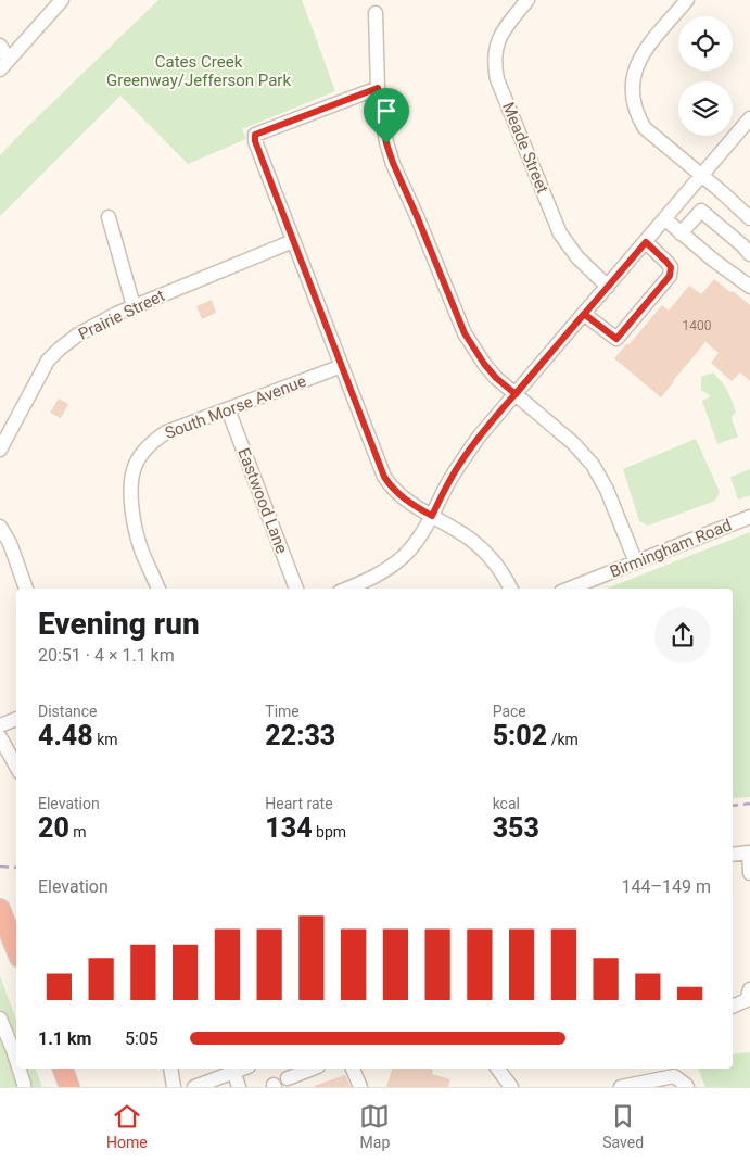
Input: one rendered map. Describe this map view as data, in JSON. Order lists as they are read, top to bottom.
{
  "streets": {
    "street": [
      "Meade Street",
      "Prairie Street",
      "South Morse Avenue",
      "Eastwood Lane",
      "Birmingham Road"
    ]
  },
  "crossings": [
    ["South Morse Avenue", "Eastwood Lane"]
  ],
  "parks": ["Cates Creek Greenway/Jefferson Park"],
  "house_numbers": ["1400"],
  "page": {
    "heading": ["Evening run", "20:51 · 4 × 1.1 km"],
    "stats": [
      ["Distance", "4.48 km"],
      ["Time", "22:33"],
      ["Pace", "5:02 /km"],
      ["Elevation", "20 m"],
      ["Heart rate", "134 bpm"],
      ["kcal", "353"]
    ],
    "chart": ["Elevation", "144–149 m"],
    "list": [
      {
        "name": "1.1 km",
        "note": "5:05"
      }
    ],
    "tabs": ["Home", "Map", "Saved"]
  }
}
